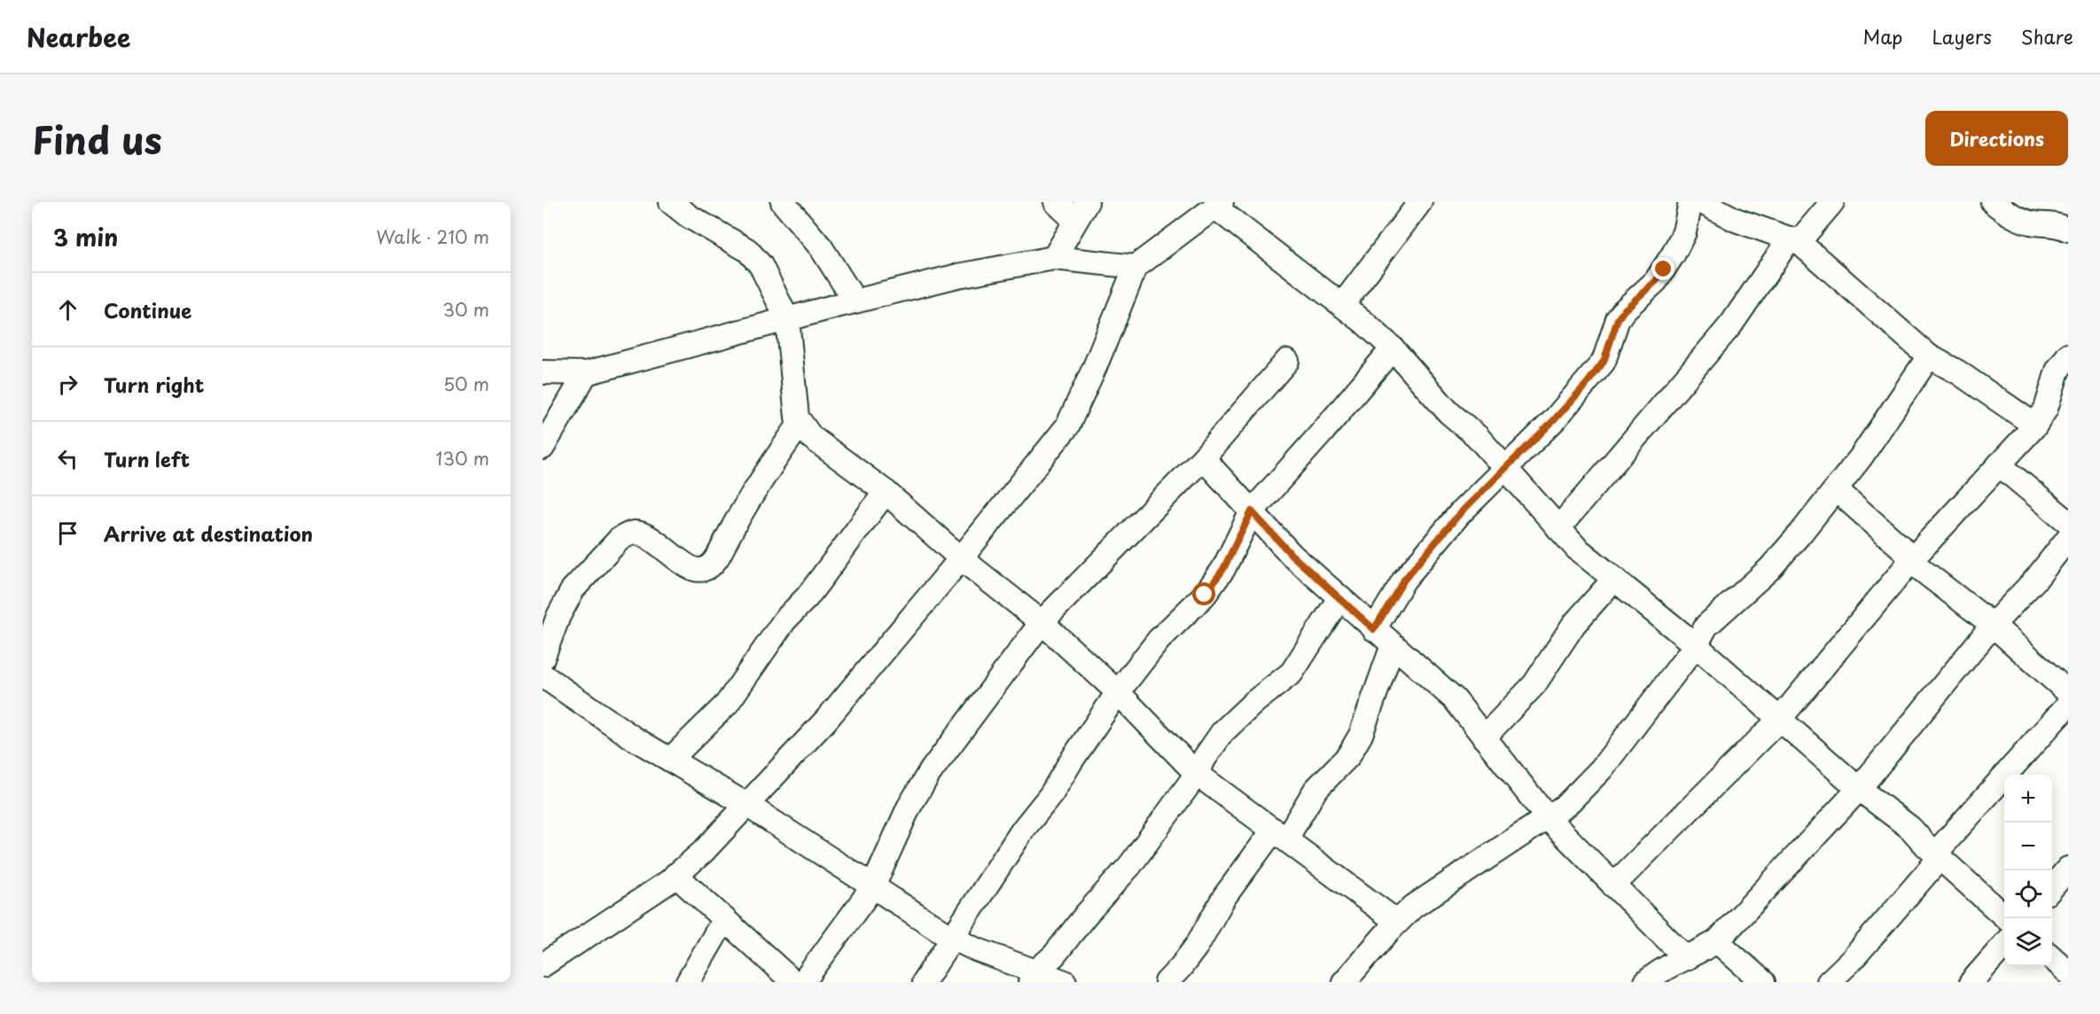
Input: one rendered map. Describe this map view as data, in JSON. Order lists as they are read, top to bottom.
{
  "page": {
    "header": "Nearbee",
    "nav": ["Map", "Layers", "Share"],
    "title": "Find us",
    "buttons": "Directions",
    "heading": ["3 min", "Walk · 210 m"],
    "list": [
      ["Continue", "30 m"],
      ["Turn right", "50 m"],
      ["Turn left", "130 m"],
      "Arrive at destination"
    ],
    "map_buttons": ["+", "−"]
  }
}
